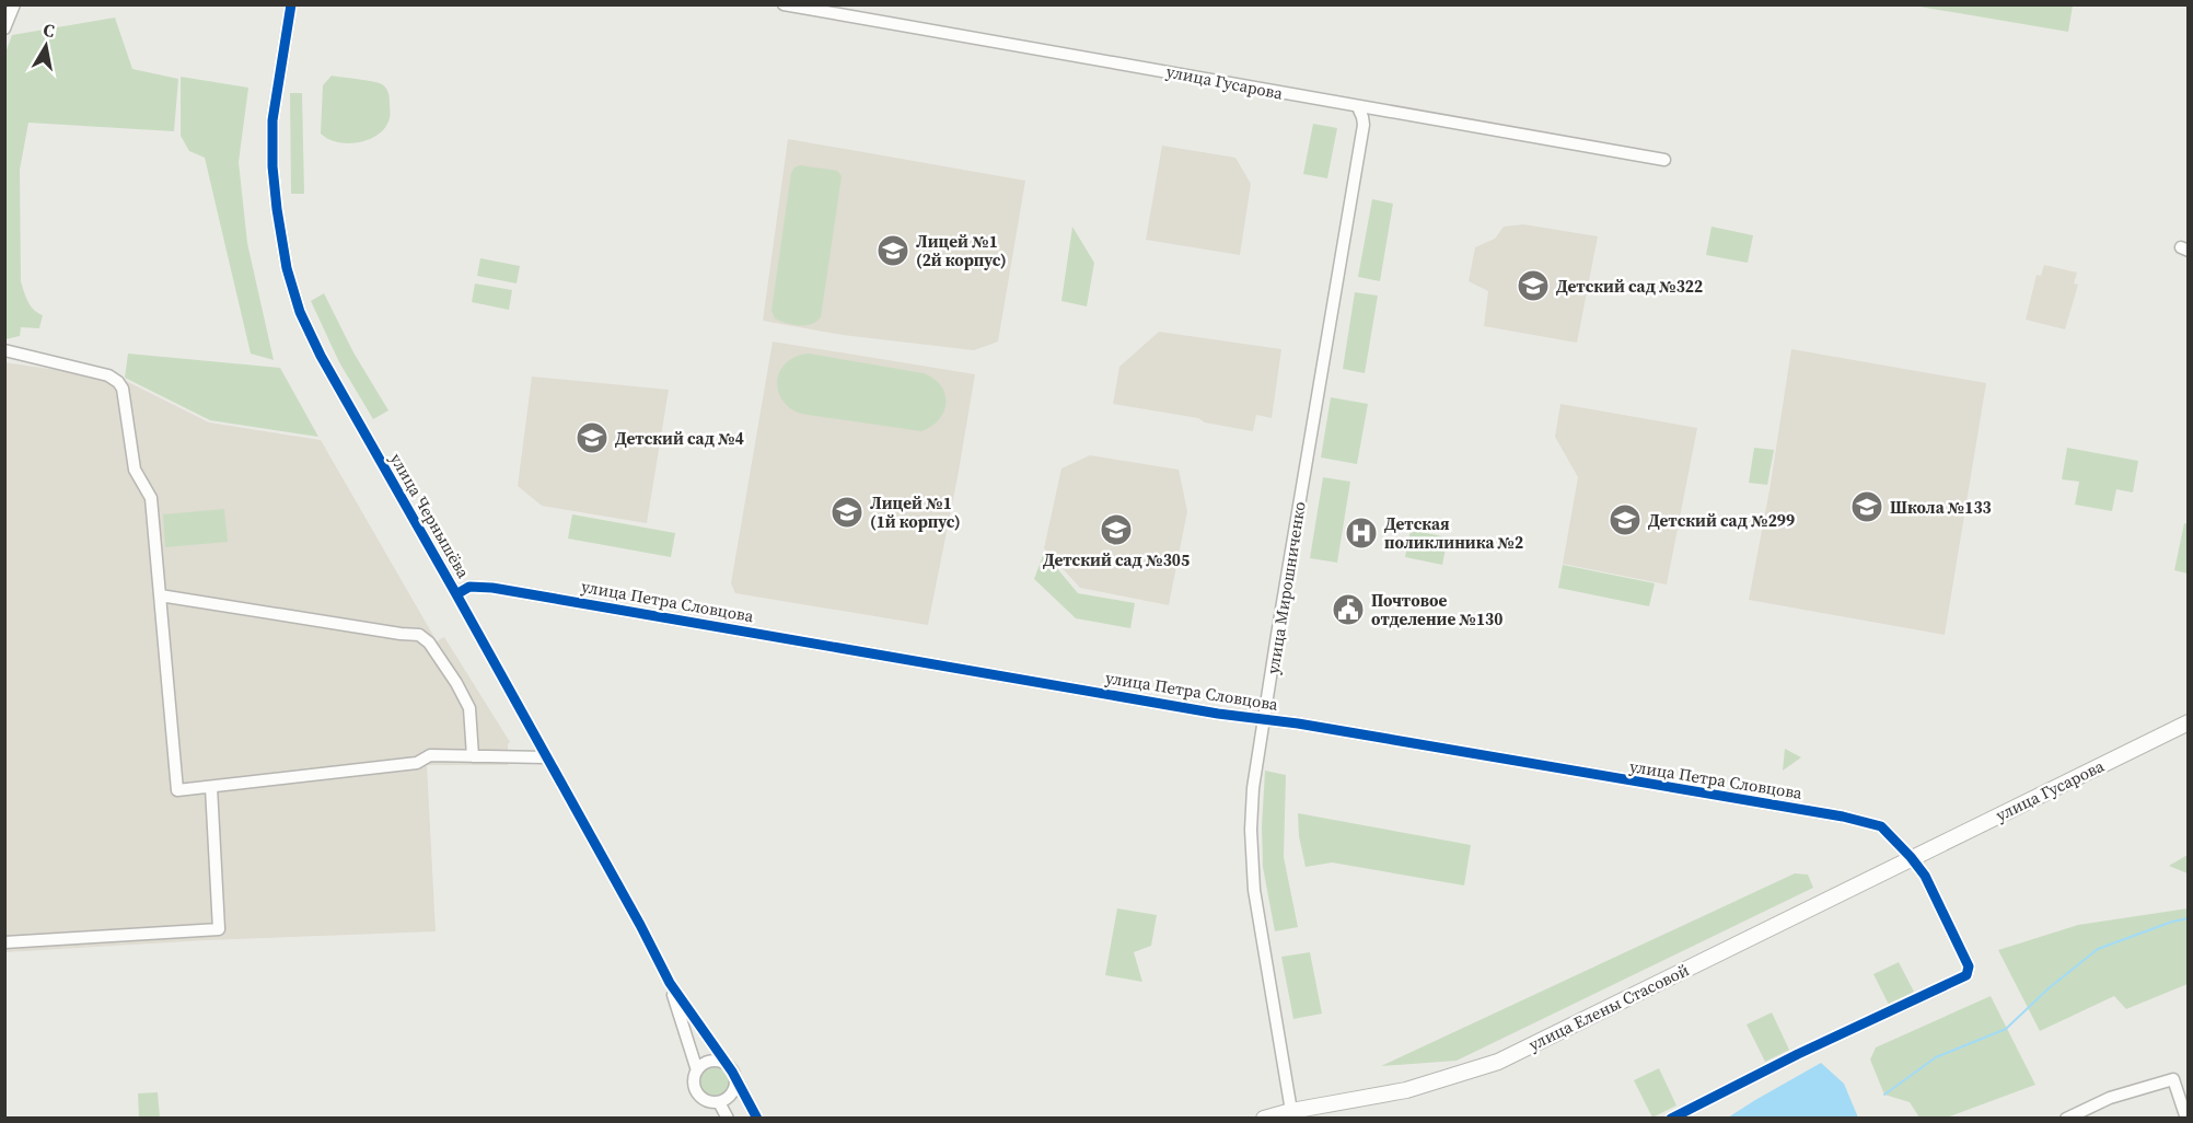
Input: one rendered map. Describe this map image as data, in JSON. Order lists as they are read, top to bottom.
{
  "streets": {
    "main road": ["улица Гусарова", "улица Елены Стасовой"],
    "street": ["улица Чернышёва", "улица Мирошниченко", "улица Петра Словцова"]
  },
  "crossings": [
    ["улица Гусарова", "улица Мирошниченко"],
    ["улица Гусарова", "улица Петра Словцова"],
    ["улица Гусарова", "улица Елены Стасовой"],
    ["улица Чернышёва", "улица Петра Словцова"],
    ["улица Мирошниченко", "улица Петра Словцова"],
    ["улица Мирошниченко", "улица Елены Стасовой"],
    ["улица Петра Словцова", "улица Елены Стасовой"]
  ],
  "places": {
    "school or university": [
      "Лицей №1 (2й корпус)",
      "Детский сад №322",
      "Детский сад №4",
      "Школа №133",
      "Лицей №1 (1й корпус)",
      "Детский сад №299",
      "Детский сад №305"
    ],
    "hospital": ["Детская поликлиника №2"],
    "public building": ["Почтовое отделение №130"]
  },
  "north": "top"
}
